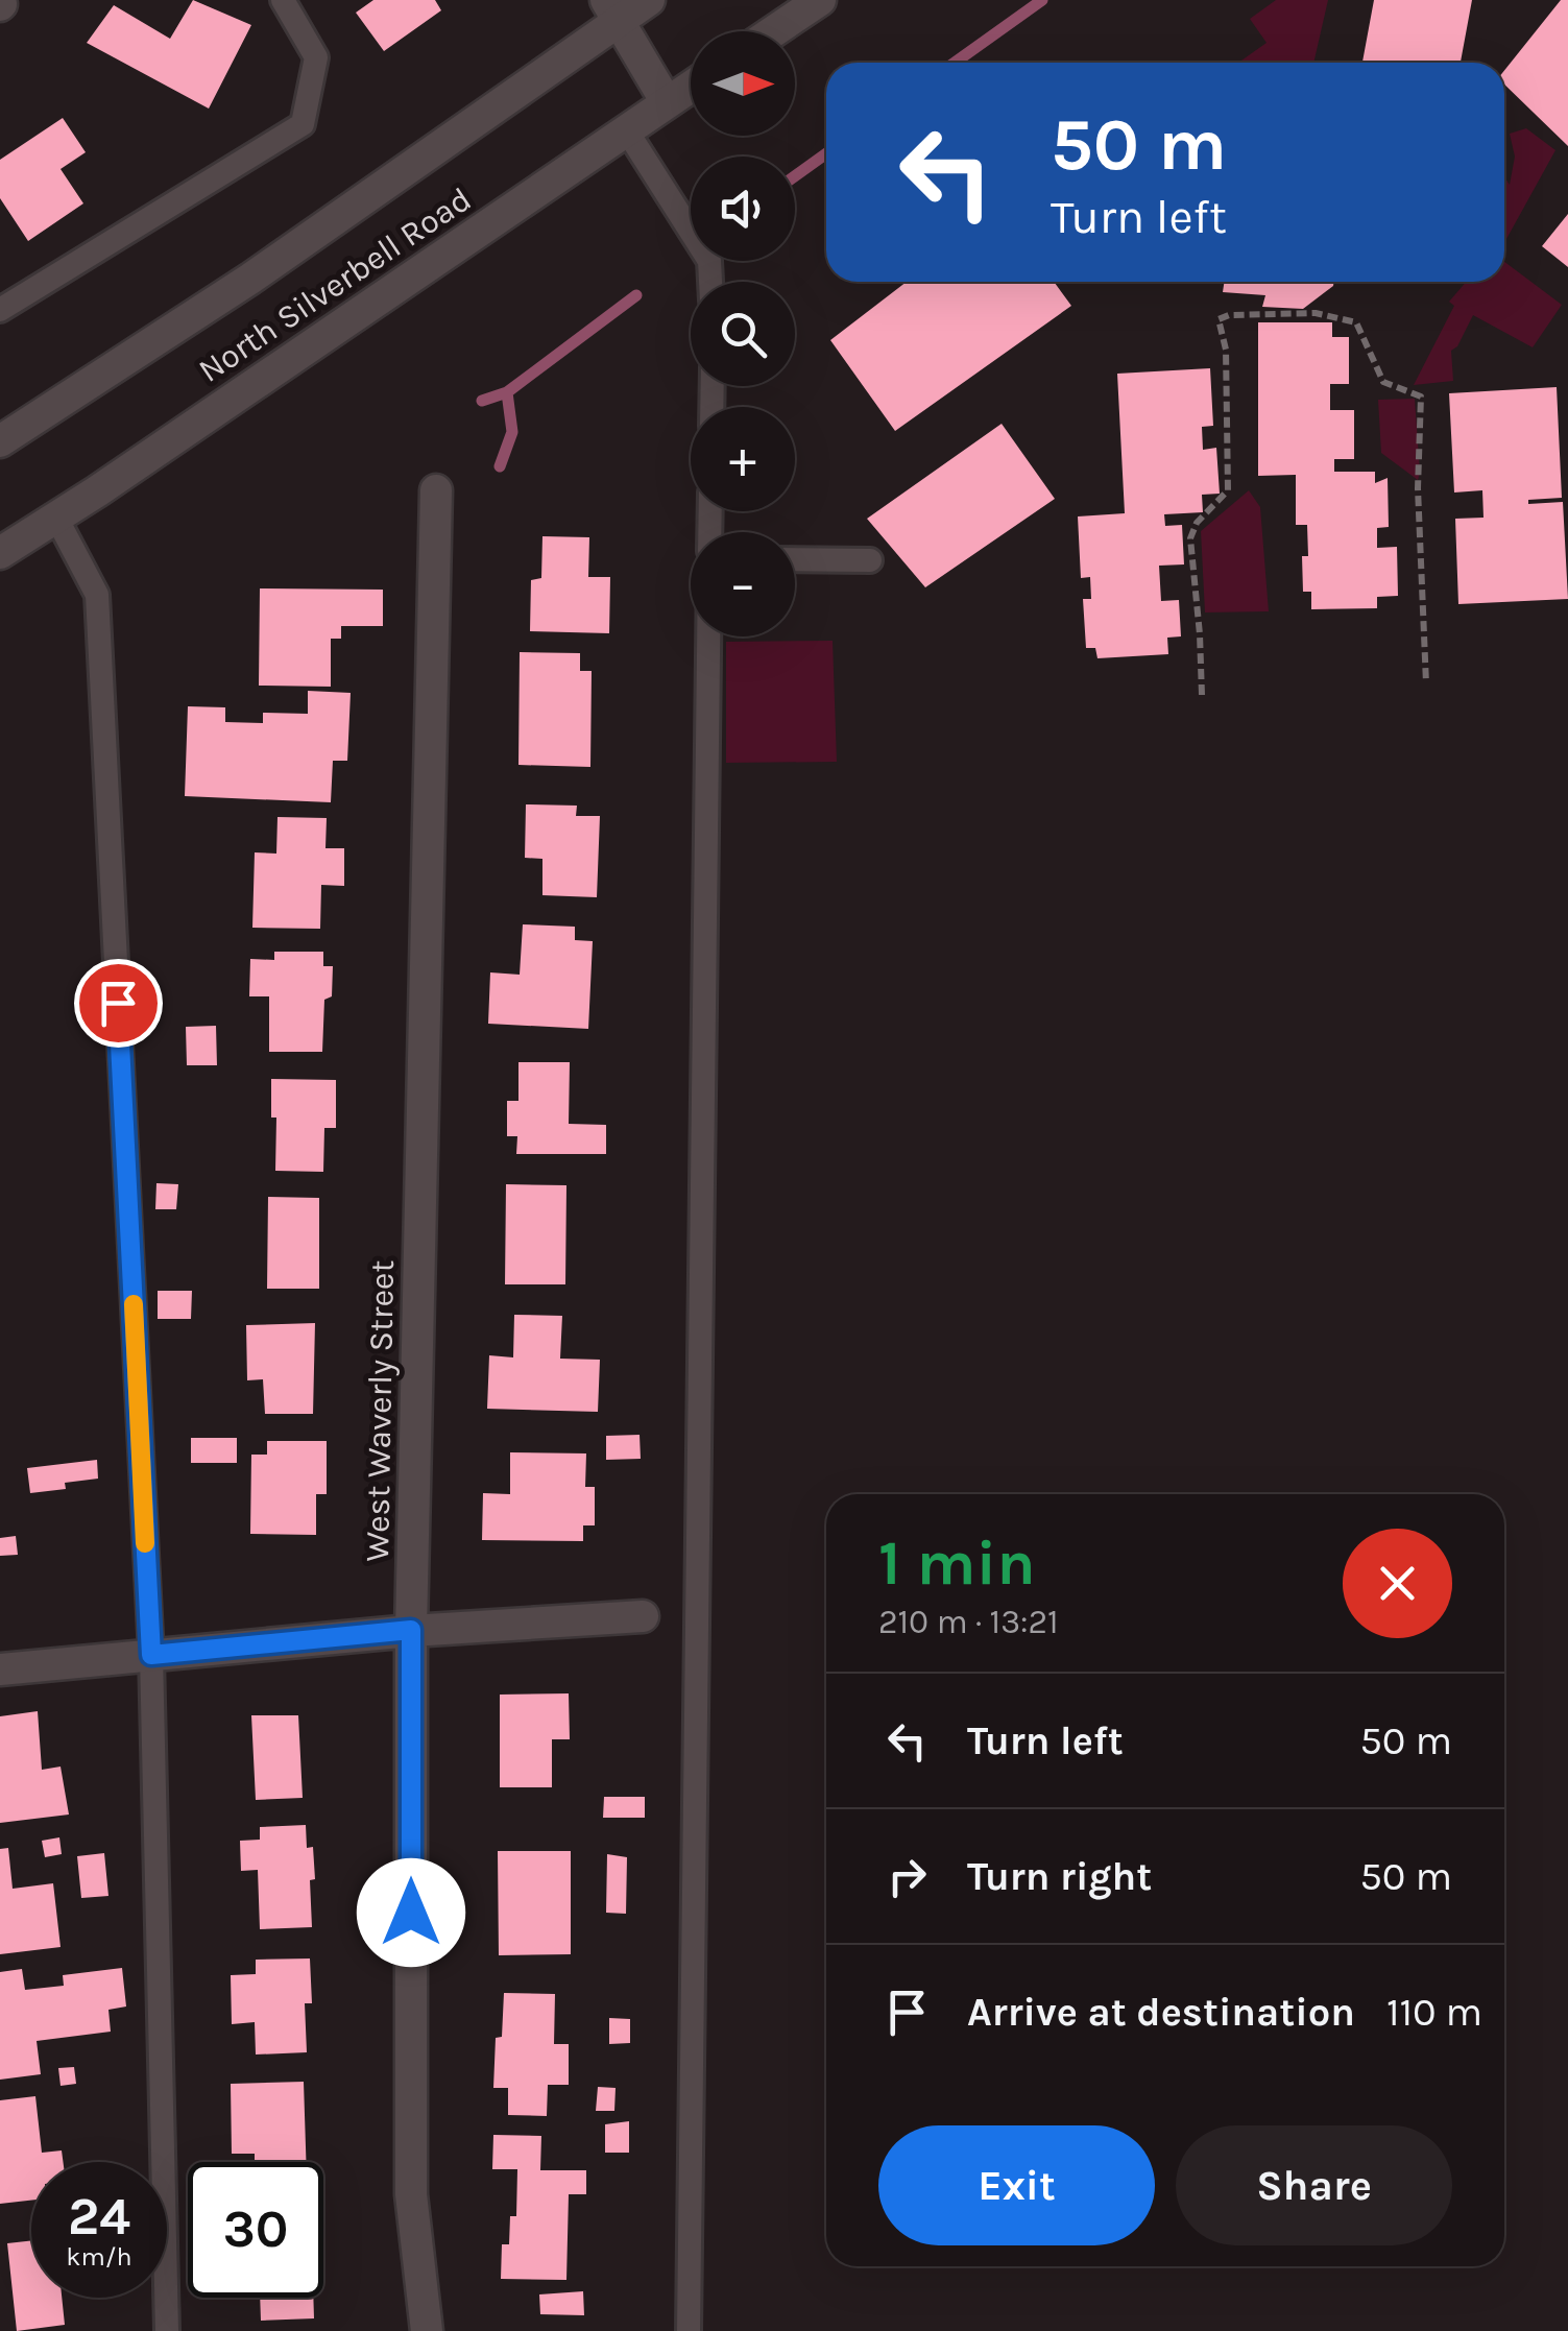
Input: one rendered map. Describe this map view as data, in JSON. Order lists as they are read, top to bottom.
{
  "streets": {
    "street": ["North Silverbell Road", "West Waverly Street"]
  },
  "north": "right",
  "page": {
    "map_buttons": ["+", "−"],
    "turn": ["50 m", "Turn left"],
    "heading": ["1 min", "210 m · 13:21"],
    "list": [
      {
        "name": "Turn left",
        "value": "50 m"
      },
      {
        "name": "Turn right",
        "value": "50 m"
      },
      {
        "name": "Arrive at destination",
        "value": "110 m"
      }
    ],
    "buttons": ["Exit", "Share"],
    "speed": "24 km/h",
    "limit": "30"
  }
}
